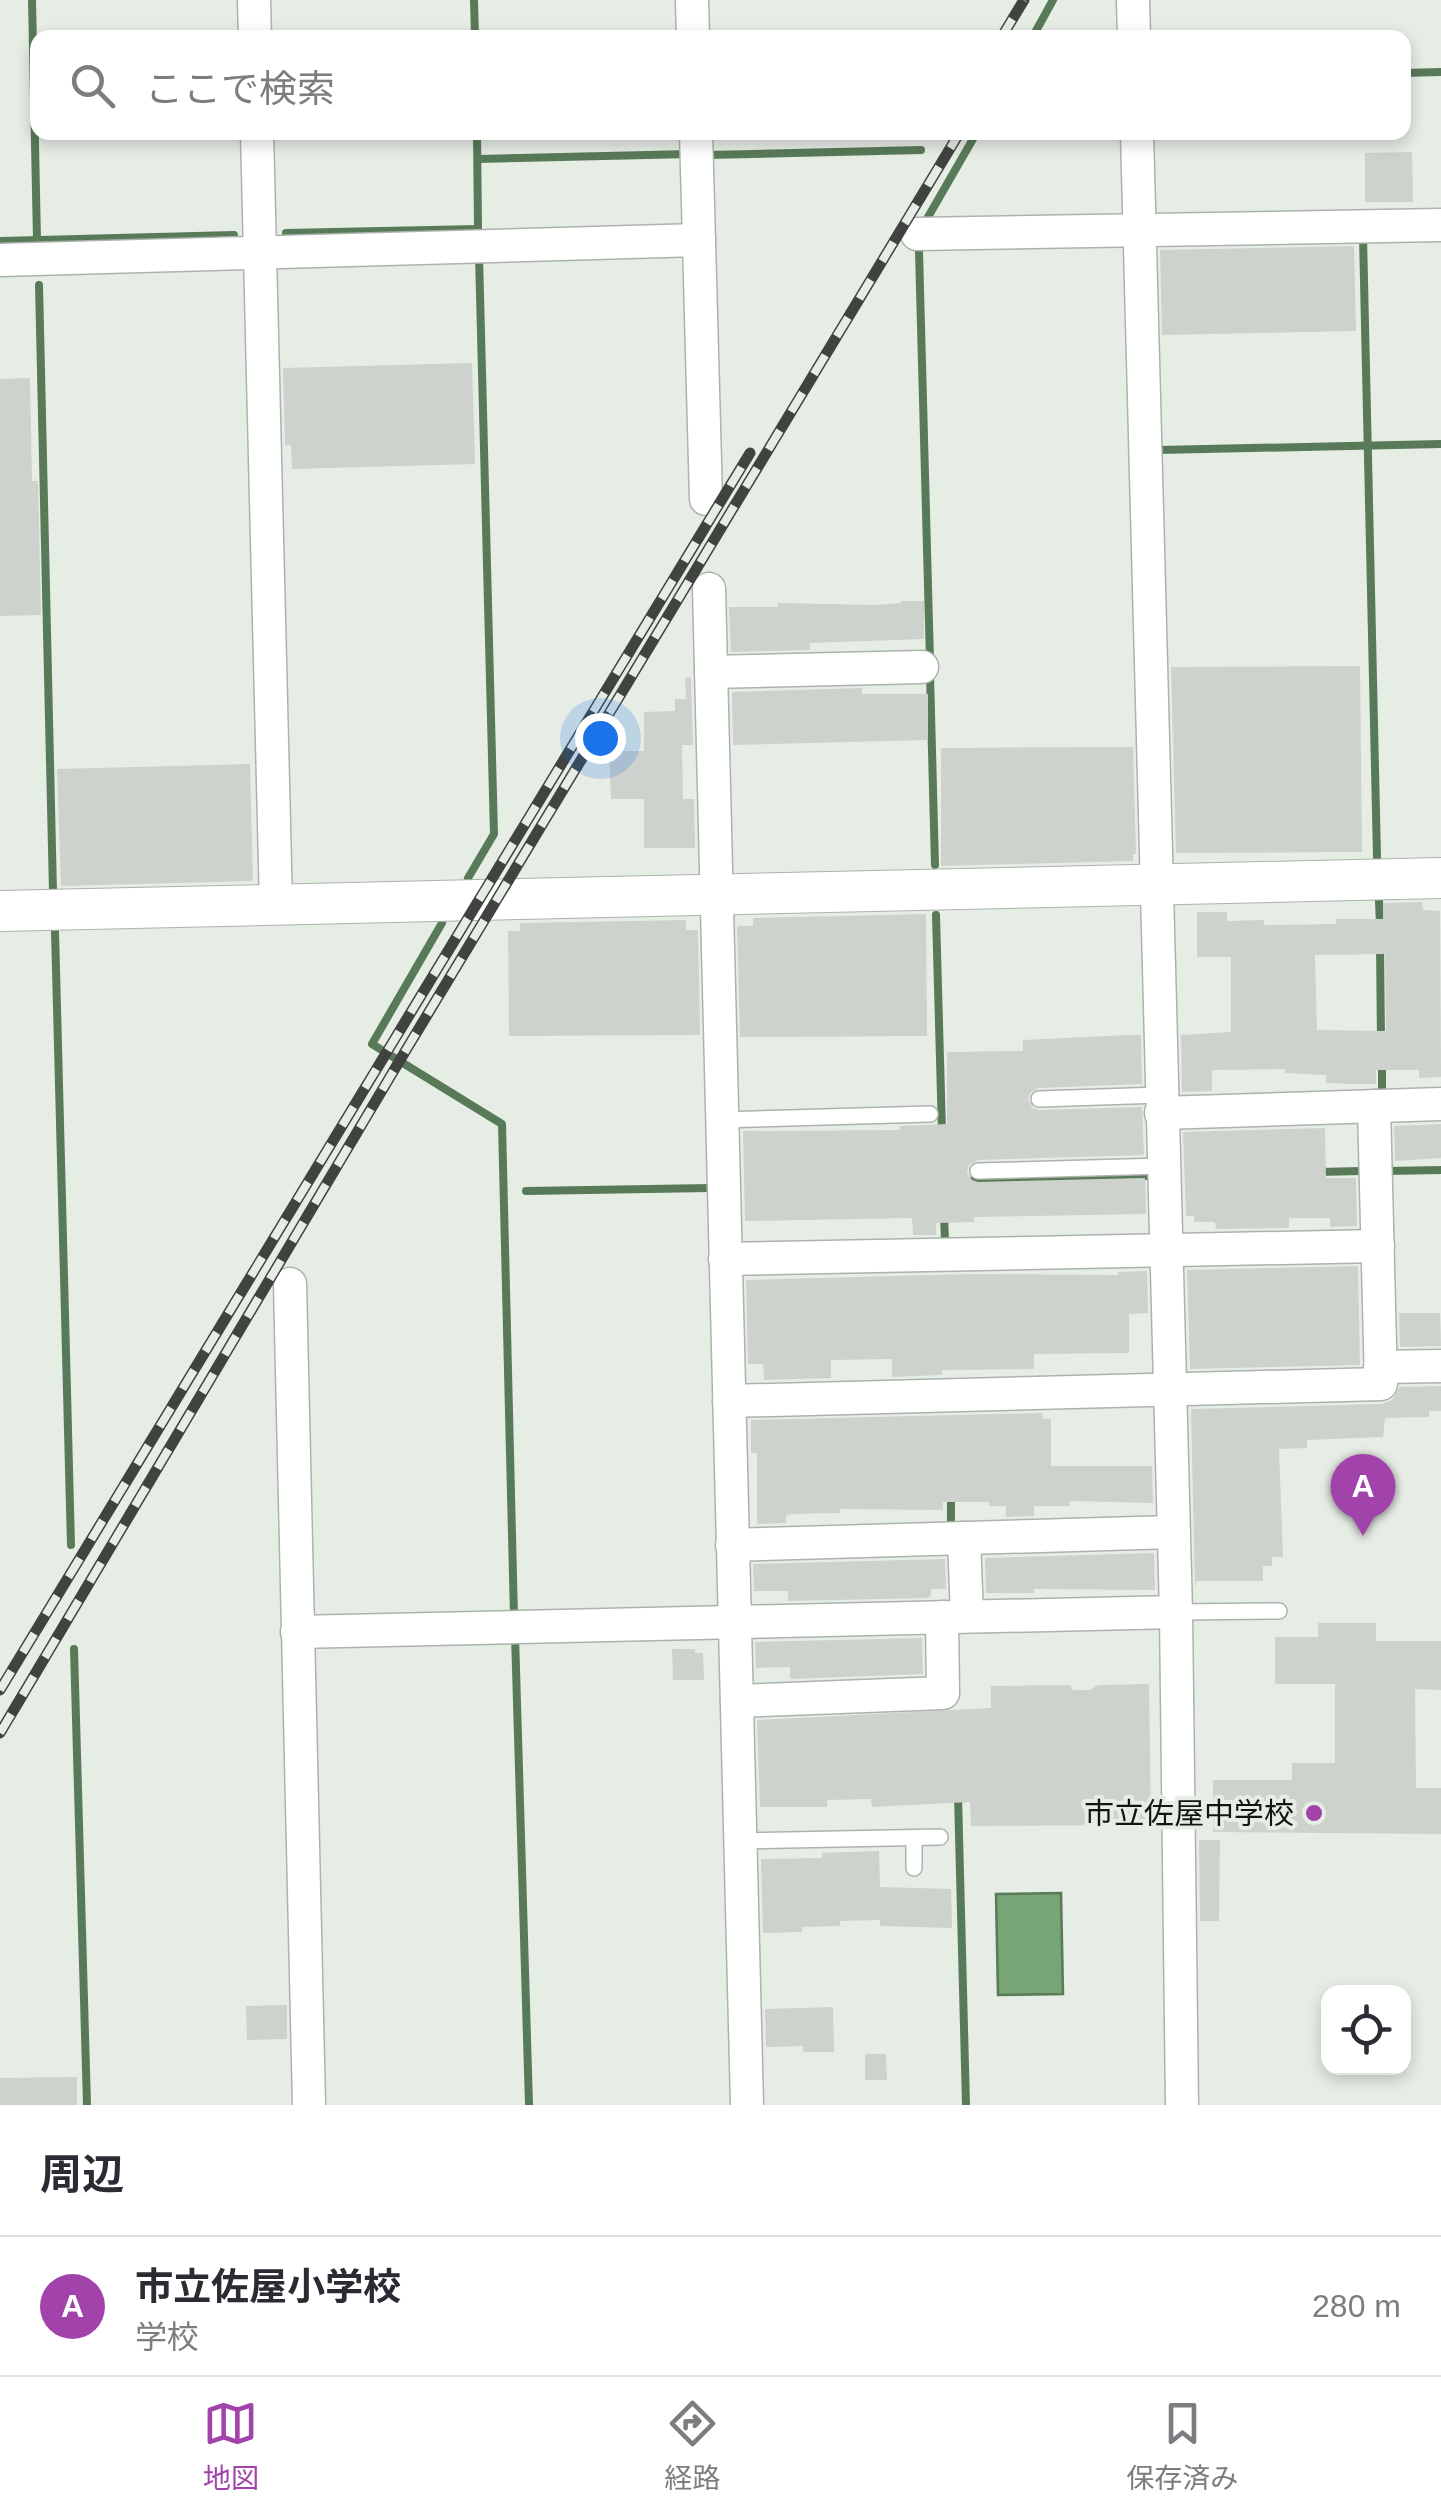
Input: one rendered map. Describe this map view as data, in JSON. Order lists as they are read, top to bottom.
{
  "places": ["市立佐屋中学校"],
  "page": {
    "search": "ここで検索",
    "pins": "A",
    "heading": "周辺",
    "list": [
      {
        "mark": "A",
        "name": "市立佐屋小学校",
        "note": "学校",
        "value": "280 m"
      }
    ],
    "nav": ["地図", "経路", "保存済み"]
  }
}
